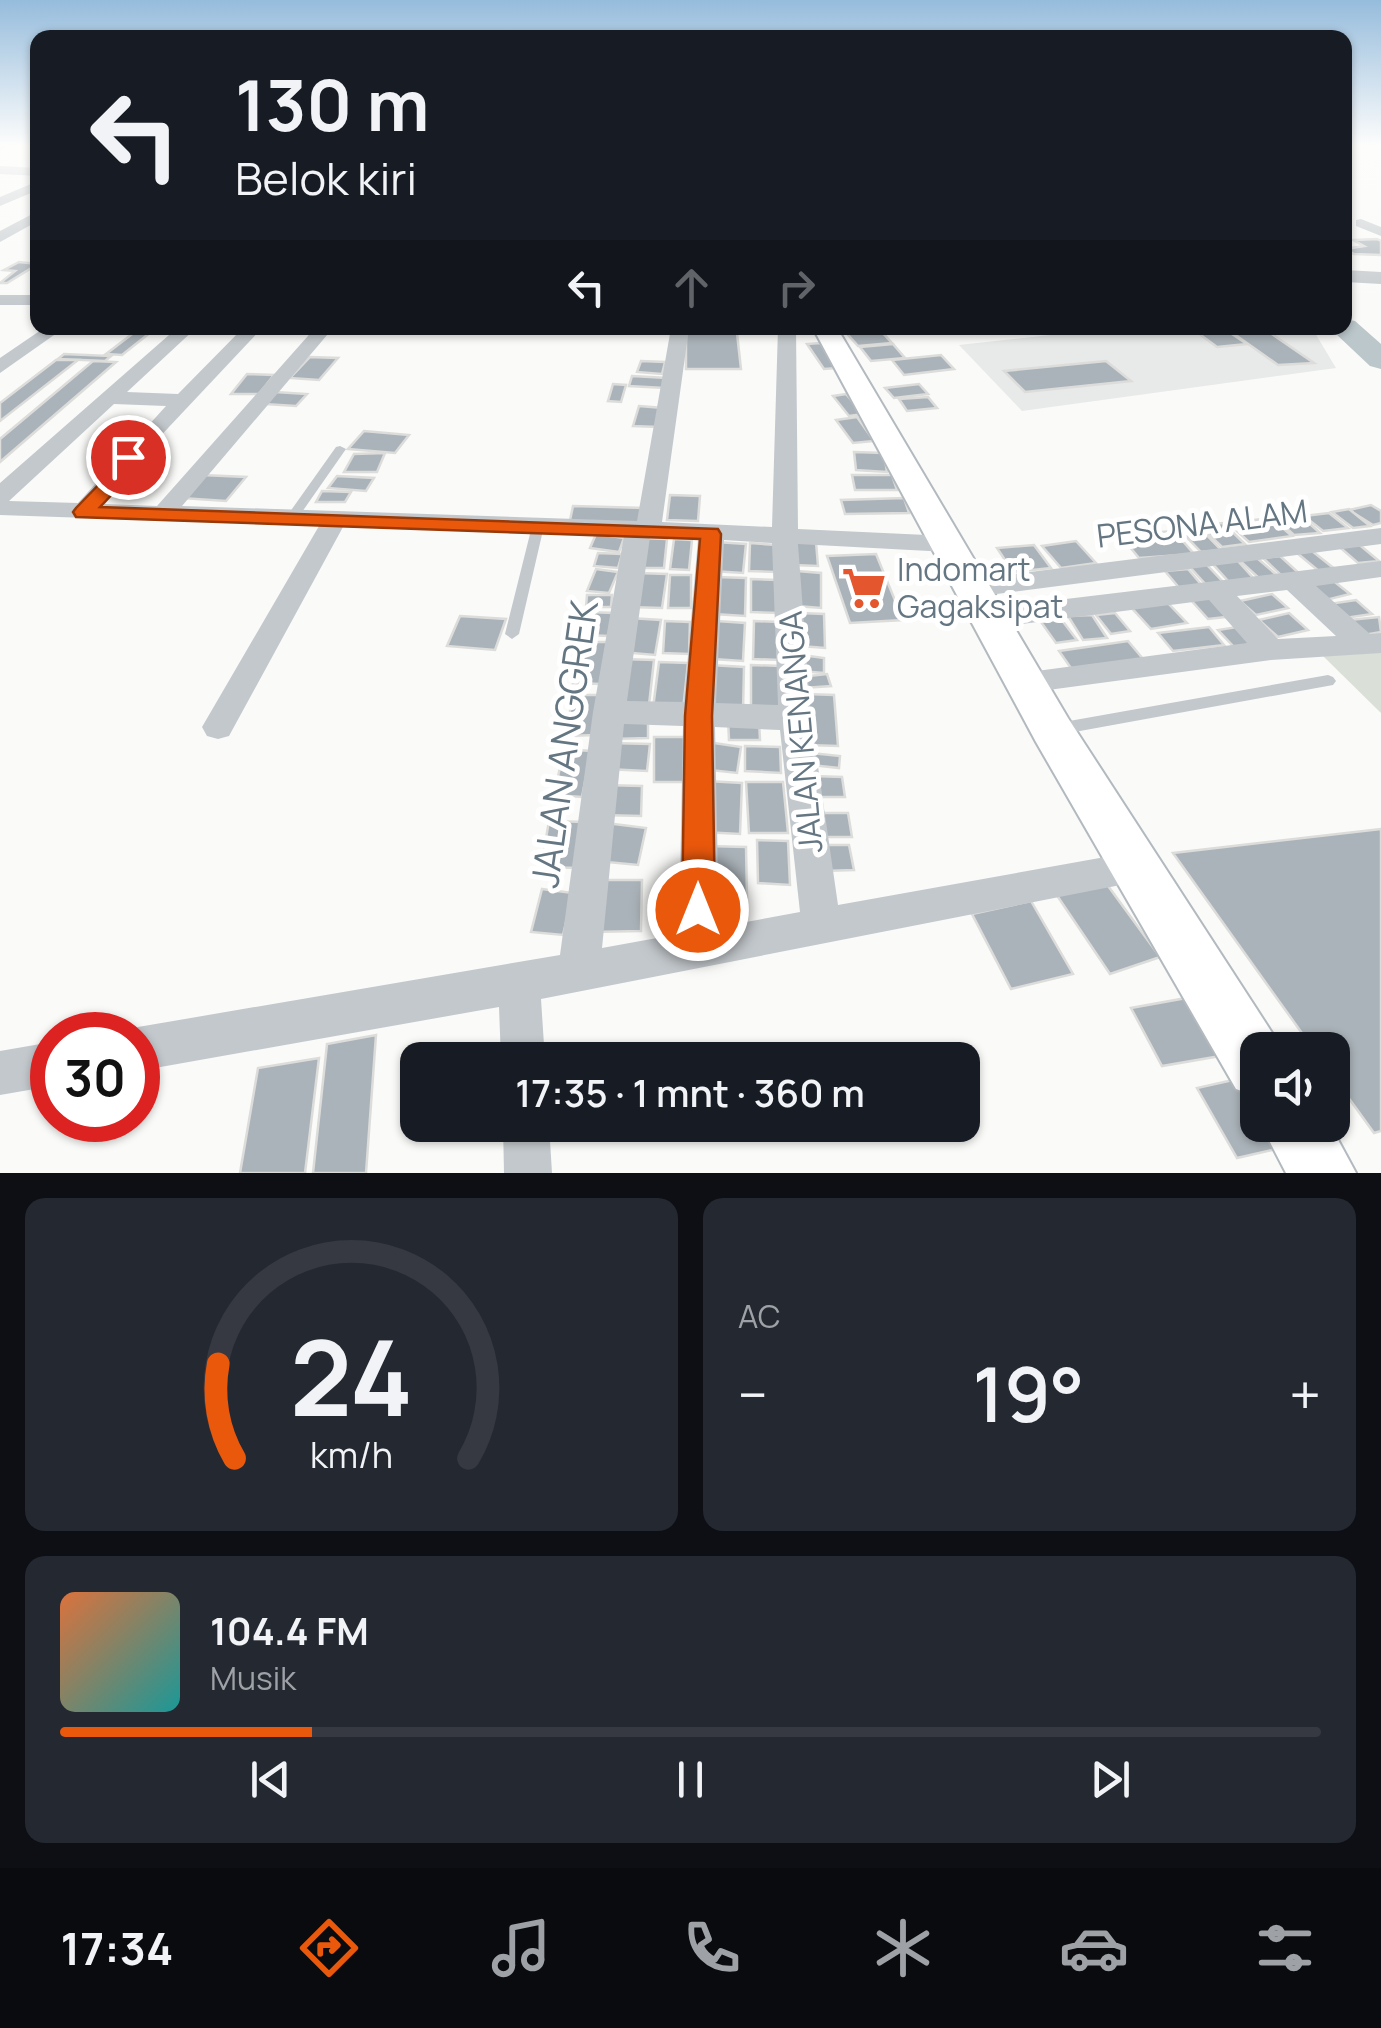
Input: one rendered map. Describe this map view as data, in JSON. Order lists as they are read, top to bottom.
{
  "streets": {
    "street": ["PESONA ALAM", "JALAN KENANGA", "JALAN ANGGREK"]
  },
  "places": {
    "supermarket": ["Indomart Gagaksipat"]
  },
  "page": {
    "turn": ["130 m", "Belok kiri"],
    "limit": "30",
    "trip": "17:35 · 1 mnt · 360 m",
    "tile": "AC",
    "heat": ["−", "19°", "+"],
    "song": ["104.4 FM", "Musik"],
    "tabs": "17:34",
    "gauge": ["24", "km/h"]
  }
}
